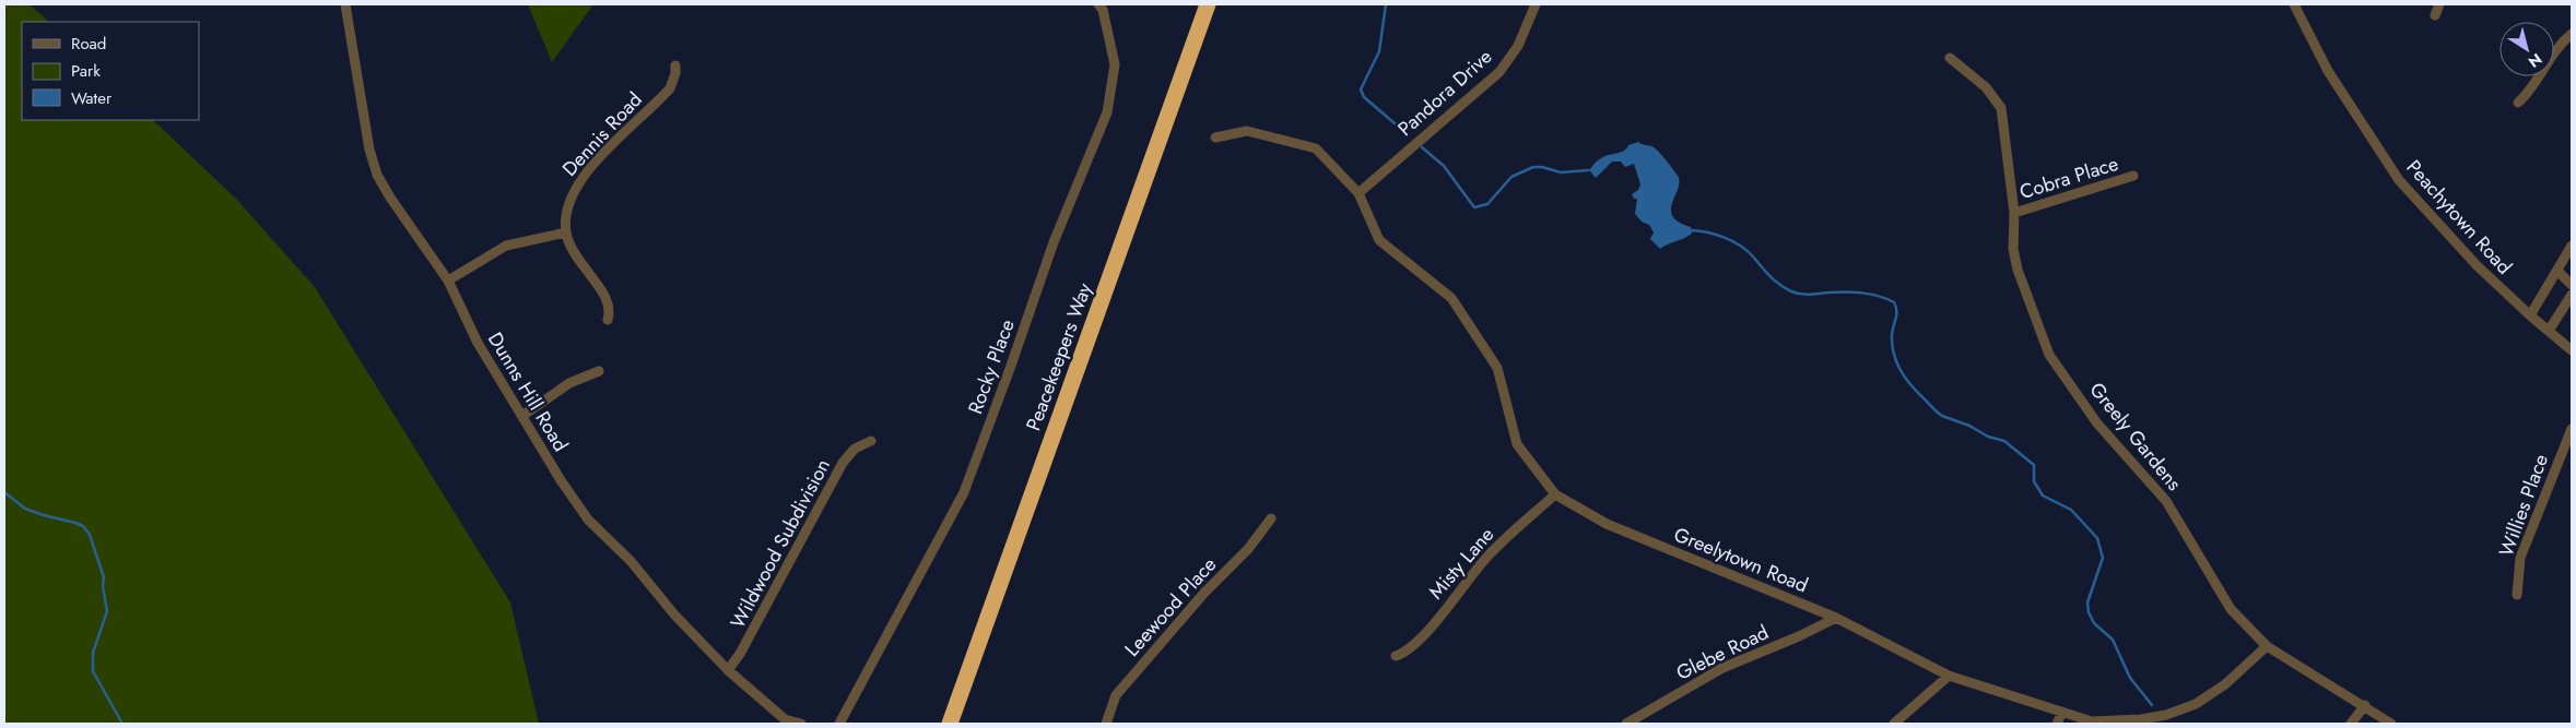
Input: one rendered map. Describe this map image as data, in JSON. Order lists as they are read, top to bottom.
{
  "streets": {
    "highway": ["Peacekeepers Way"],
    "street": [
      "Pandora Drive",
      "Dennis Road",
      "Cobra Place",
      "Peachytown Road",
      "Rocky Place",
      "Dunns Hill Road",
      "Greely Gardens",
      "Willies Place",
      "Wildwood Subdivision",
      "Greelytown Road",
      "Misty Lane",
      "Leewood Place",
      "Glebe Road"
    ]
  },
  "crossings": [
    ["Pandora Drive", "Greelytown Road"],
    ["Cobra Place", "Greely Gardens"],
    ["Dunns Hill Road", "Wildwood Subdivision"],
    ["Greely Gardens", "Greelytown Road"],
    ["Greelytown Road", "Misty Lane"],
    ["Greelytown Road", "Glebe Road"]
  ],
  "legend": ["Road", "Park", "Water"],
  "north": "bottom right"
}
